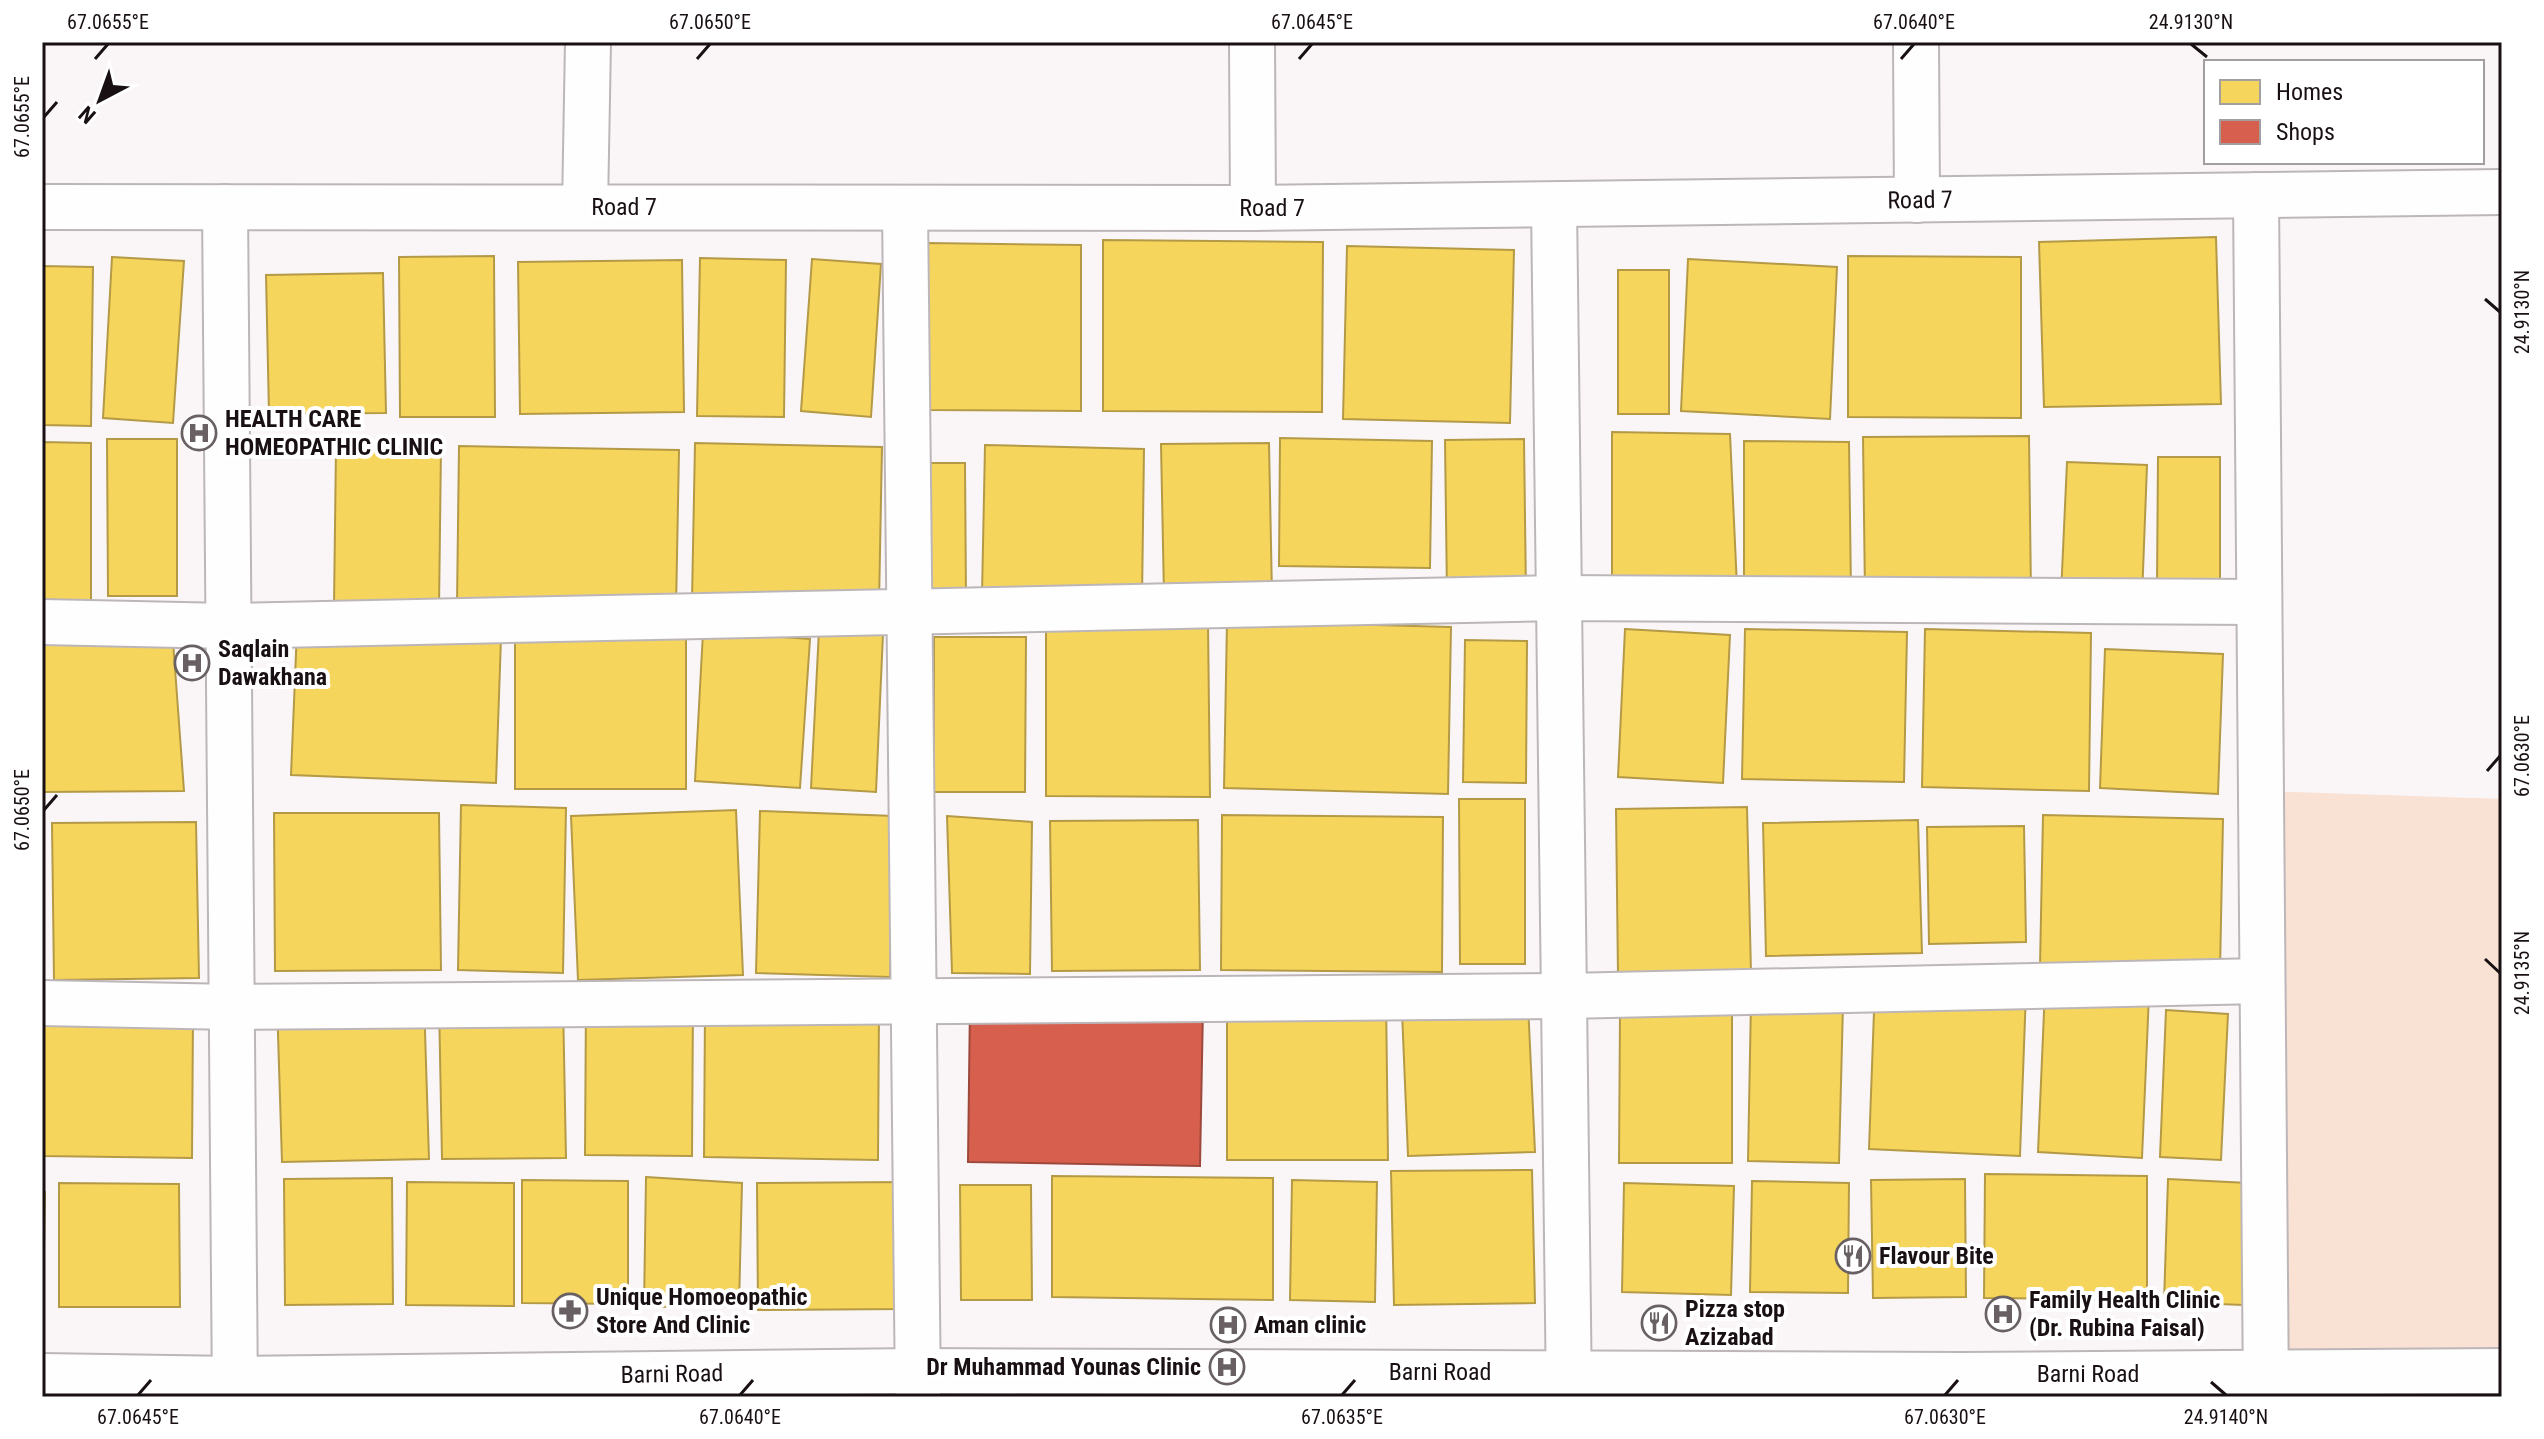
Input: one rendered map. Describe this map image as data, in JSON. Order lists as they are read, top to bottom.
{
  "streets": {
    "street": ["Road 7", "Barni Road"]
  },
  "places": {
    "hospital": [
      "HEALTH CARE HOMEOPATHIC CLINIC",
      "Saqlain Dawakhana",
      "Family Health Clinic (Dr. Rubina Faisal)",
      "Aman clinic",
      "Dr Muhammad Younas Clinic"
    ],
    "restaurant": ["Flavour Bite", "Pizza stop Azizabad"],
    "pharmacy": ["Unique Homoeopathic Store And Clinic"]
  },
  "legend": ["Homes", "Shops"],
  "north": "bottom left",
  "coordinates": [
    "67.0655°E",
    "67.0650°E",
    "67.0645°E",
    "67.0640°E",
    "24.9130°N",
    "67.0630°E",
    "24.9135°N",
    "67.0635°E",
    "24.9140°N"
  ]
}
